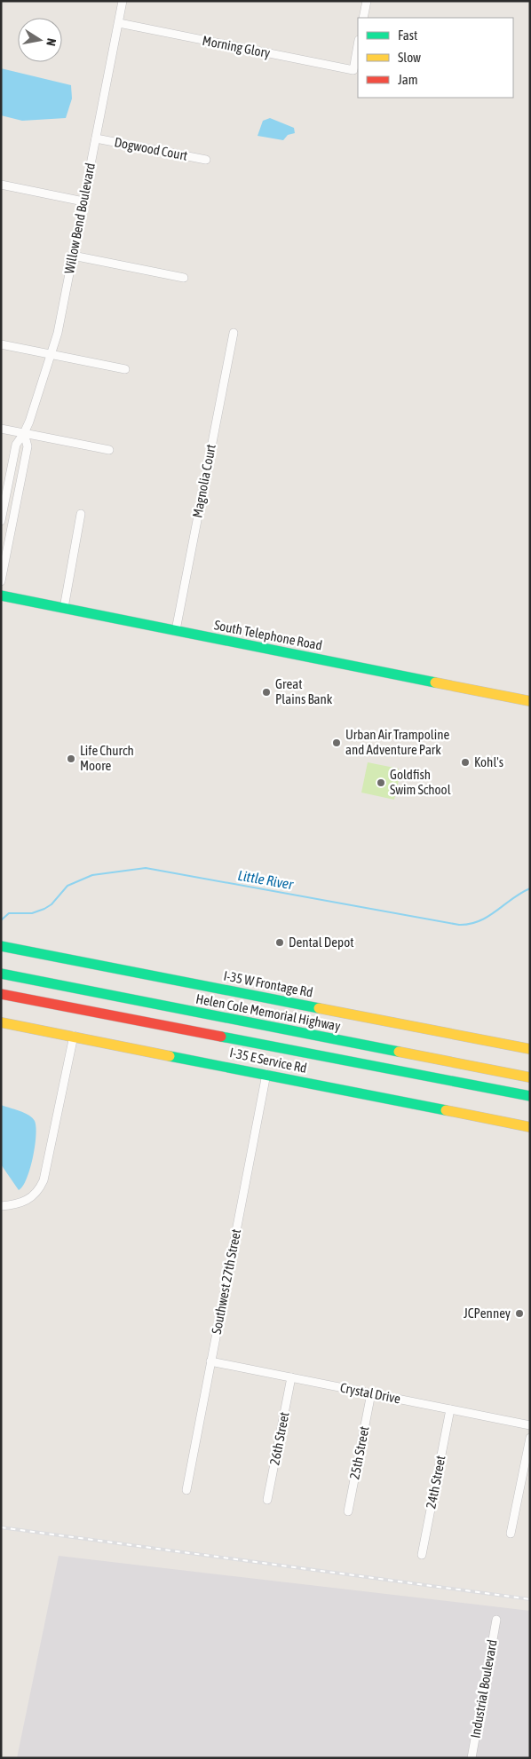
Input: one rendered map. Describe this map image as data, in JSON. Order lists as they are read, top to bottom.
{
  "streets": {
    "main road": [
      "South Telephone Road",
      "I-35 W Frontage Rd",
      "Helen Cole Memorial Highway",
      "I-35 E Service Rd"
    ],
    "street": [
      "Morning Glory",
      "Dogwood Court",
      "Willow Bend Boulevard",
      "Magnolia Court",
      "Southwest 27th Street",
      "Crystal Drive",
      "26th Street",
      "25th Street",
      "24th Street",
      "Industrial Boulevard"
    ]
  },
  "crossings": [
    ["Morning Glory", "Willow Bend Boulevard"],
    ["Dogwood Court", "Willow Bend Boulevard"],
    ["Magnolia Court", "South Telephone Road"],
    ["I-35 E Service Rd", "Southwest 27th Street"],
    ["Southwest 27th Street", "Crystal Drive"],
    ["Crystal Drive", "26th Street"],
    ["Crystal Drive", "25th Street"],
    ["Crystal Drive", "24th Street"]
  ],
  "water": ["Little River"],
  "places": [
    "Great Plains Bank",
    "Urban Air Trampoline and Adventure Park",
    "Life Church Moore",
    "Kohl's",
    "Goldfish Swim School",
    "Dental Depot",
    "JCPenney"
  ],
  "legend": ["Fast", "Slow", "Jam"],
  "north": "right"
}
